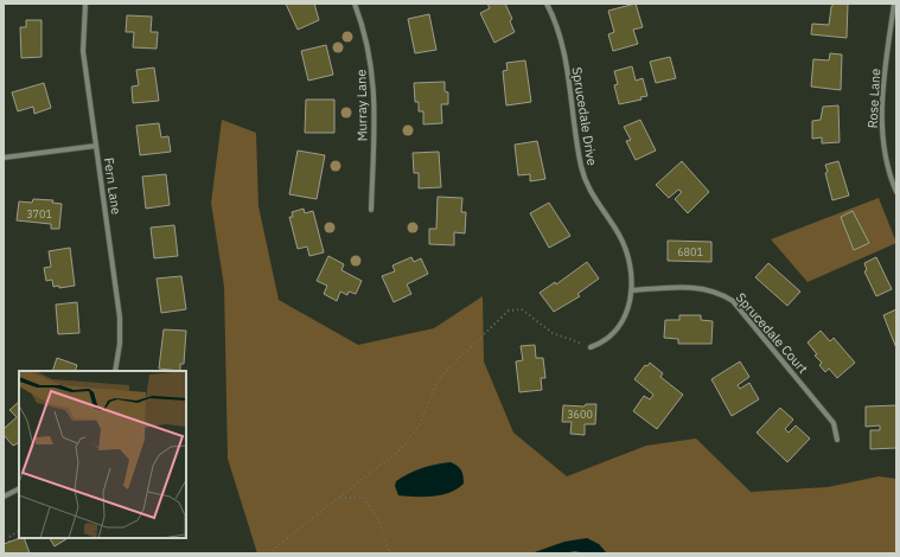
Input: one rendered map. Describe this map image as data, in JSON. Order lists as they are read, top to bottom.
{
  "streets": {
    "street": [
      "Rose Lane",
      "Murray Lane",
      "Sprucedale Drive",
      "Fern Lane",
      "Sprucedale Court"
    ]
  },
  "crossings": [
    ["Sprucedale Drive", "Sprucedale Court"]
  ],
  "house_numbers": ["3701", "6801", "3600"]
}
